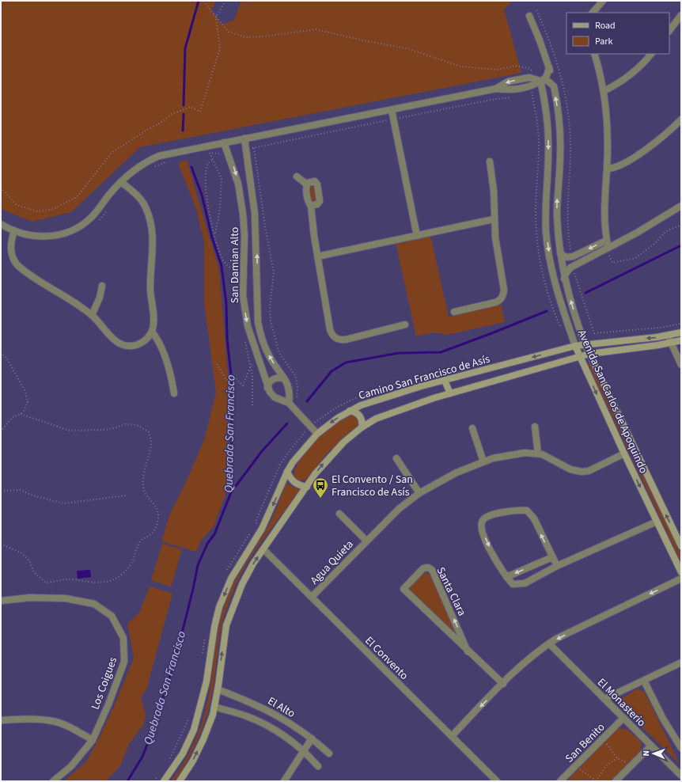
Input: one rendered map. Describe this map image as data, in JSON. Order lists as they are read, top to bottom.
{
  "streets": {
    "main road": ["Camino San Francisco de Asís", "Avenida San Carlos de Apoquindo"],
    "street": [
      "San Damian Alto",
      "Agua Quieta",
      "Santa Clara",
      "El Convento",
      "Los Coigues",
      "El Monasterio",
      "El Alto",
      "San Benito"
    ]
  },
  "crossings": [
    ["San Damian Alto", "Camino San Francisco de Asís"],
    ["Camino San Francisco de Asís", "Avenida San Carlos de Apoquindo"],
    ["Camino San Francisco de Asís", "El Convento"],
    ["Camino San Francisco de Asís", "El Alto"],
    ["Avenida San Carlos de Apoquindo", "Agua Quieta"],
    ["Agua Quieta", "El Convento"],
    ["El Monasterio", "San Benito"]
  ],
  "water": ["Quebrada San Francisco"],
  "places": {
    "bus stop": ["El Convento / San Francisco de Asís"]
  },
  "legend": ["Road", "Park"],
  "north": "left"
}
